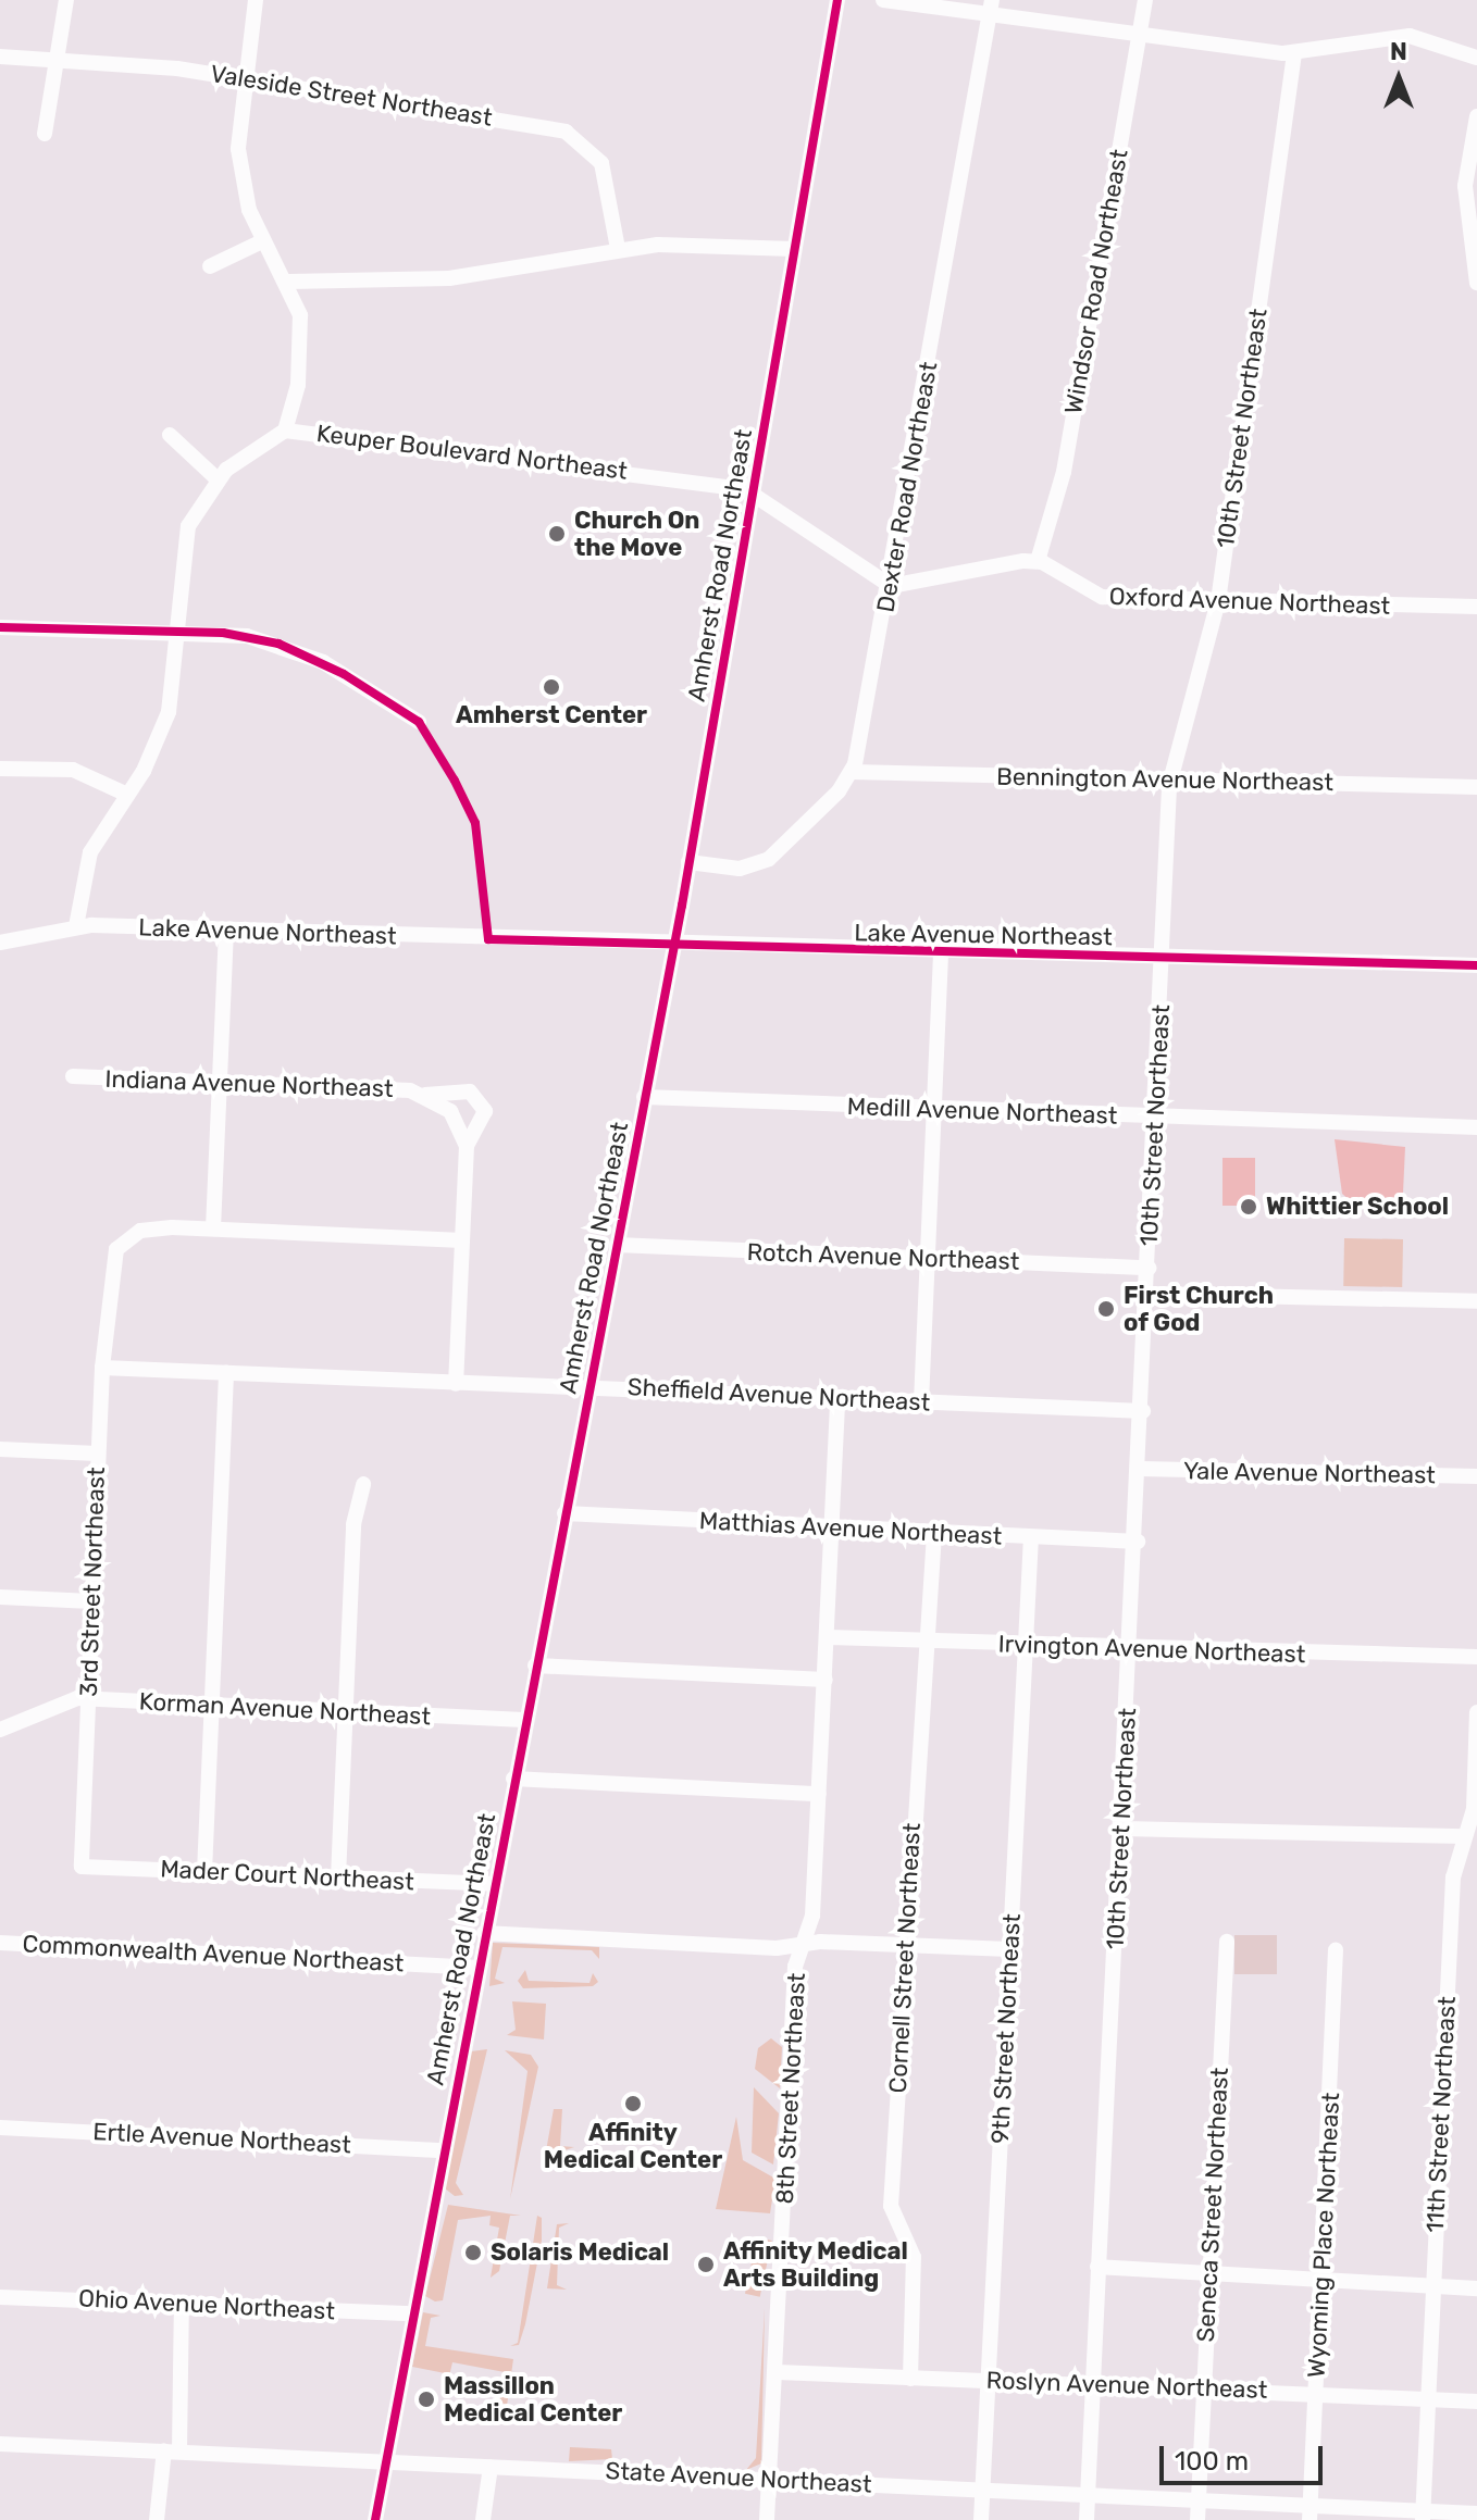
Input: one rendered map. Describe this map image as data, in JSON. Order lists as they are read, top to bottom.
{
  "streets": {
    "street": [
      "Valeside Street Northeast",
      "Windsor Road Northeast",
      "10th Street Northeast",
      "Keuper Boulevard Northeast",
      "Dexter Road Northeast",
      "Amherst Road Northeast",
      "Oxford Avenue Northeast",
      "Bennington Avenue Northeast",
      "Lake Avenue Northeast",
      "Indiana Avenue Northeast",
      "Medill Avenue Northeast",
      "Rotch Avenue Northeast",
      "Sheffield Avenue Northeast",
      "Yale Avenue Northeast",
      "Matthias Avenue Northeast",
      "3rd Street Northeast",
      "Irvington Avenue Northeast",
      "Korman Avenue Northeast",
      "Mader Court Northeast",
      "Commonwealth Avenue Northeast",
      "Cornell Street Northeast",
      "9th Street Northeast",
      "8th Street Northeast",
      "11th Street Northeast",
      "Ertle Avenue Northeast",
      "Seneca Street Northeast",
      "Wyoming Place Northeast",
      "Ohio Avenue Northeast",
      "Roslyn Avenue Northeast",
      "State Avenue Northeast"
    ]
  },
  "crossings": [
    ["Windsor Road Northeast", "Oxford Avenue Northeast"],
    ["10th Street Northeast", "Oxford Avenue Northeast"],
    ["10th Street Northeast", "Bennington Avenue Northeast"],
    ["10th Street Northeast", "Lake Avenue Northeast"],
    ["10th Street Northeast", "Medill Avenue Northeast"],
    ["10th Street Northeast", "Rotch Avenue Northeast"],
    ["10th Street Northeast", "Sheffield Avenue Northeast"],
    ["10th Street Northeast", "Yale Avenue Northeast"],
    ["10th Street Northeast", "Matthias Avenue Northeast"],
    ["10th Street Northeast", "Irvington Avenue Northeast"],
    ["10th Street Northeast", "Roslyn Avenue Northeast"],
    ["10th Street Northeast", "State Avenue Northeast"],
    ["Keuper Boulevard Northeast", "Amherst Road Northeast"],
    ["Keuper Boulevard Northeast", "Lake Avenue Northeast"],
    ["Dexter Road Northeast", "Bennington Avenue Northeast"],
    ["Amherst Road Northeast", "Lake Avenue Northeast"],
    ["Amherst Road Northeast", "Medill Avenue Northeast"],
    ["Amherst Road Northeast", "Rotch Avenue Northeast"],
    ["Amherst Road Northeast", "Sheffield Avenue Northeast"],
    ["Amherst Road Northeast", "Matthias Avenue Northeast"],
    ["Amherst Road Northeast", "Korman Avenue Northeast"],
    ["Amherst Road Northeast", "Mader Court Northeast"],
    ["Amherst Road Northeast", "Commonwealth Avenue Northeast"],
    ["Amherst Road Northeast", "Ertle Avenue Northeast"],
    ["Amherst Road Northeast", "Ohio Avenue Northeast"],
    ["Amherst Road Northeast", "State Avenue Northeast"],
    ["Sheffield Avenue Northeast", "3rd Street Northeast"],
    ["Sheffield Avenue Northeast", "8th Street Northeast"],
    ["Matthias Avenue Northeast", "Cornell Street Northeast"],
    ["Matthias Avenue Northeast", "9th Street Northeast"],
    ["Matthias Avenue Northeast", "8th Street Northeast"],
    ["3rd Street Northeast", "Korman Avenue Northeast"],
    ["3rd Street Northeast", "Mader Court Northeast"],
    ["Irvington Avenue Northeast", "Cornell Street Northeast"],
    ["Irvington Avenue Northeast", "9th Street Northeast"],
    ["Irvington Avenue Northeast", "8th Street Northeast"],
    ["Cornell Street Northeast", "Roslyn Avenue Northeast"],
    ["9th Street Northeast", "Roslyn Avenue Northeast"],
    ["9th Street Northeast", "State Avenue Northeast"],
    ["8th Street Northeast", "Roslyn Avenue Northeast"],
    ["8th Street Northeast", "State Avenue Northeast"],
    ["11th Street Northeast", "Roslyn Avenue Northeast"],
    ["11th Street Northeast", "State Avenue Northeast"],
    ["Seneca Street Northeast", "Roslyn Avenue Northeast"],
    ["Seneca Street Northeast", "State Avenue Northeast"],
    ["Wyoming Place Northeast", "Roslyn Avenue Northeast"],
    ["Wyoming Place Northeast", "State Avenue Northeast"]
  ],
  "places": [
    "Church On the Move",
    "Amherst Center",
    "Whittier School",
    "First Church of God",
    "Affinity Medical Center",
    "Solaris Medical",
    "Affinity Medical Arts Building",
    "Massillon Medical Center"
  ],
  "scale_bar": "100 m",
  "north": "top"
}
